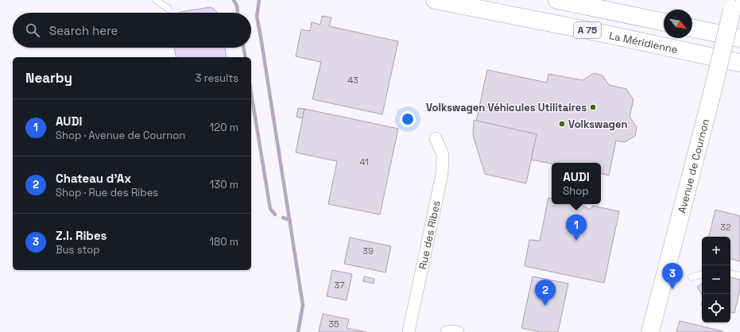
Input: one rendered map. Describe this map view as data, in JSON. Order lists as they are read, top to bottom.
{
  "streets": {
    "main road": ["A 75", "La Méridienne", "Avenue de Cournon"],
    "street": ["Rue des Ribes"]
  },
  "places": ["Volkswagen Véhicules Utilitaires", "Volkswagen"],
  "house_numbers": [
    "43",
    "41",
    "32",
    "39",
    "37",
    "35"
  ],
  "north": "bottom right",
  "page": {
    "search": "Search here",
    "heading": ["Nearby", "3 results"],
    "list": [
      {
        "mark": "1",
        "name": "AUDI",
        "note": "Shop · Avenue de Cournon",
        "value": "120 m"
      },
      {
        "mark": "2",
        "name": "Chateau d'Ax",
        "note": "Shop · Rue des Ribes",
        "value": "130 m"
      },
      {
        "mark": "3",
        "name": "Z.I. Ribes",
        "note": "Bus stop",
        "value": "180 m"
      }
    ],
    "popup": ["AUDI", "Shop"],
    "pins": ["1", "3", "2"],
    "map_buttons": ["+", "−"]
  }
}
